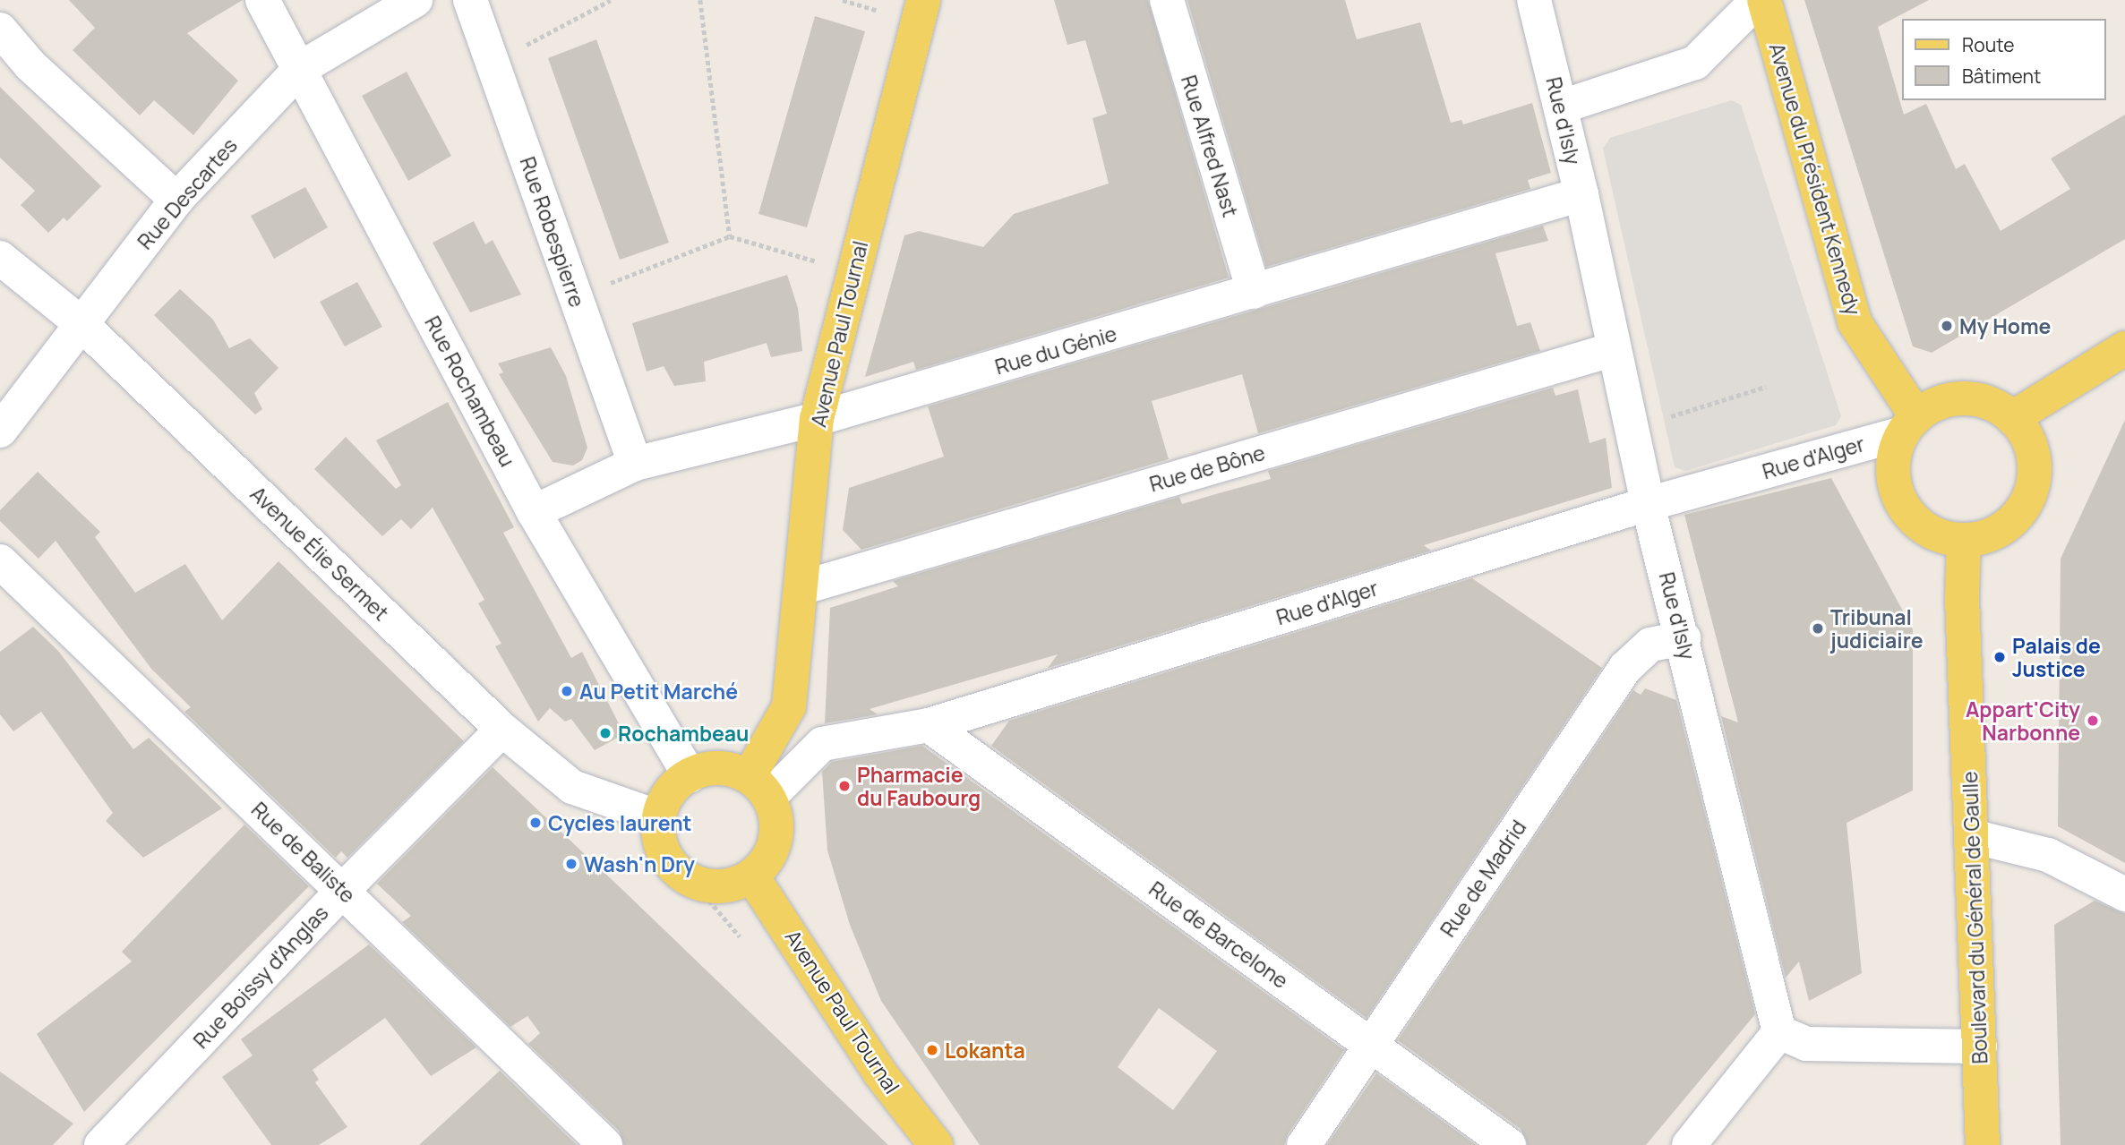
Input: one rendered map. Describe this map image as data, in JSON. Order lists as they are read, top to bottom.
{
  "streets": {
    "main road": ["Avenue du Président Kennedy", "Avenue Paul Tournal", "Boulevard du Général de Gaulle"],
    "street": [
      "Rue d'Isly",
      "Rue Alfred Nast",
      "Rue Descartes",
      "Rue Robespierre",
      "Rue du Génie",
      "Rue Rochambeau",
      "Rue d'Alger",
      "Rue de Bône",
      "Avenue Élie Sermet",
      "Rue de Baliste",
      "Rue de Madrid",
      "Rue de Barcelone",
      "Rue Boissy d'Anglas"
    ]
  },
  "crossings": [
    ["Rue d'Isly", "Rue du Génie"],
    ["Rue d'Isly", "Rue d'Alger"],
    ["Rue d'Isly", "Rue de Bône"],
    ["Rue d'Isly", "Rue de Madrid"],
    ["Rue Alfred Nast", "Rue du Génie"],
    ["Avenue du Président Kennedy", "Rue d'Alger"],
    ["Avenue du Président Kennedy", "Boulevard du Général de Gaulle"],
    ["Rue Descartes", "Rue Rochambeau"],
    ["Rue Descartes", "Avenue Élie Sermet"],
    ["Rue Robespierre", "Rue du Génie"],
    ["Avenue Paul Tournal", "Rue du Génie"],
    ["Avenue Paul Tournal", "Rue Rochambeau"],
    ["Avenue Paul Tournal", "Rue d'Alger"],
    ["Avenue Paul Tournal", "Rue de Bône"],
    ["Avenue Paul Tournal", "Avenue Élie Sermet"],
    ["Rue du Génie", "Rue Rochambeau"],
    ["Rue Rochambeau", "Rue d'Alger"],
    ["Rue Rochambeau", "Avenue Élie Sermet"],
    ["Rue d'Alger", "Avenue Élie Sermet"],
    ["Rue d'Alger", "Boulevard du Général de Gaulle"],
    ["Rue d'Alger", "Rue de Barcelone"],
    ["Avenue Élie Sermet", "Rue Boissy d'Anglas"],
    ["Rue de Baliste", "Rue Boissy d'Anglas"],
    ["Rue de Madrid", "Rue de Barcelone"]
  ],
  "places": [
    "My Home",
    "Tribunal judiciaire",
    "Palais de Justice",
    "Au Petit Marché",
    "Appart'City Narbonne",
    "Rochambeau",
    "Pharmacie du Faubourg",
    "Cycles laurent",
    "Wash'n Dry",
    "Lokanta"
  ],
  "legend": ["Route", "Bâtiment"]
}
